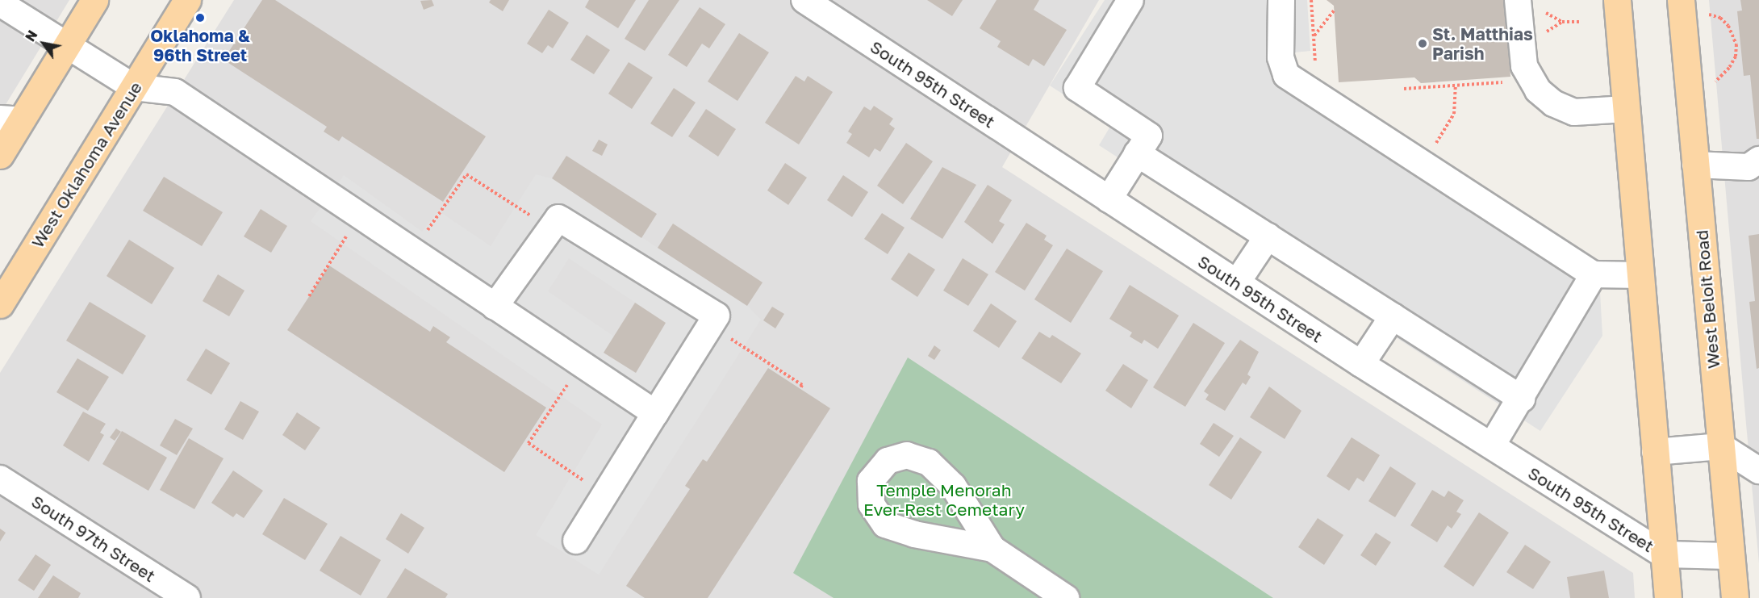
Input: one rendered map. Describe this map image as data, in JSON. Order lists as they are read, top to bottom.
{
  "streets": {
    "main road": ["West Oklahoma Avenue", "West Beloit Road"],
    "street": ["South 95th Street", "South 97th Street"]
  },
  "crossings": [
    ["South 95th Street", "West Beloit Road"]
  ],
  "parks": ["Temple Menorah Ever-Rest Cemetary"],
  "places": ["Oklahoma & 96th Street", "St. Matthias Parish"],
  "north": "top left"
}
